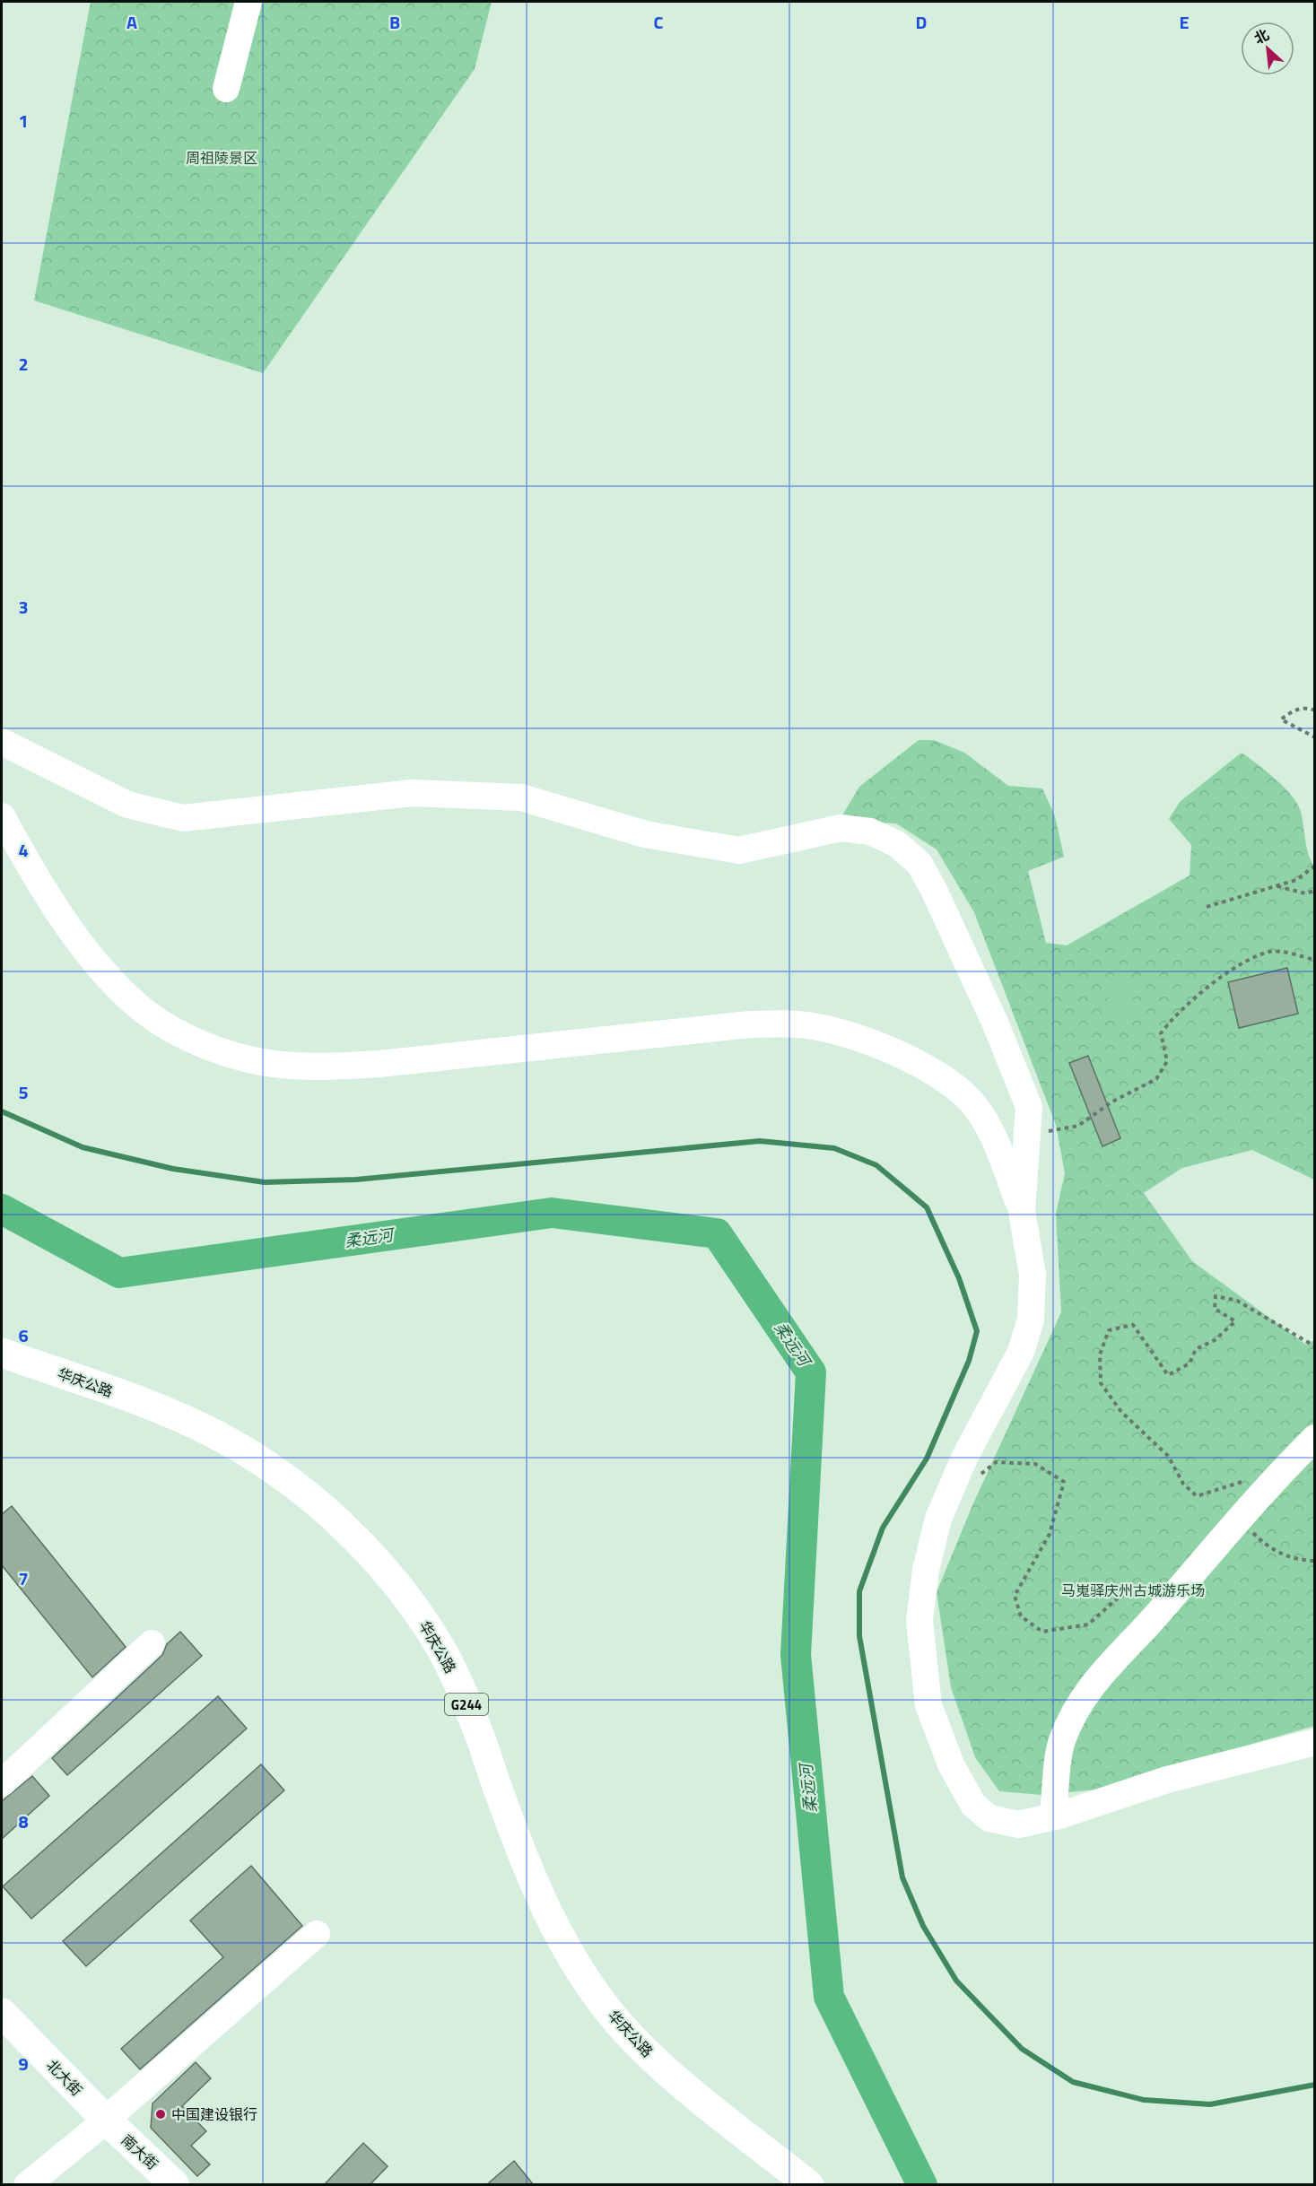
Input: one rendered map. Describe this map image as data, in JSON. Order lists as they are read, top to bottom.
{
  "streets": {
    "main road": [
      "华庆公路",
      "G244",
      "北大街",
      "南大街"
    ]
  },
  "crossings": [
    ["北大街", "南大街"]
  ],
  "water": ["柔远河"],
  "parks": ["周祖陵景区", "马嵬驿庆州古城游乐场"],
  "places": ["中国建设银行"],
  "north": "top left",
  "grid": {
    "columns": [
      "A",
      "B",
      "C",
      "D",
      "E"
    ],
    "rows": [
      "1",
      "2",
      "3",
      "4",
      "5",
      "6",
      "7",
      "8",
      "9"
    ]
  }
}
